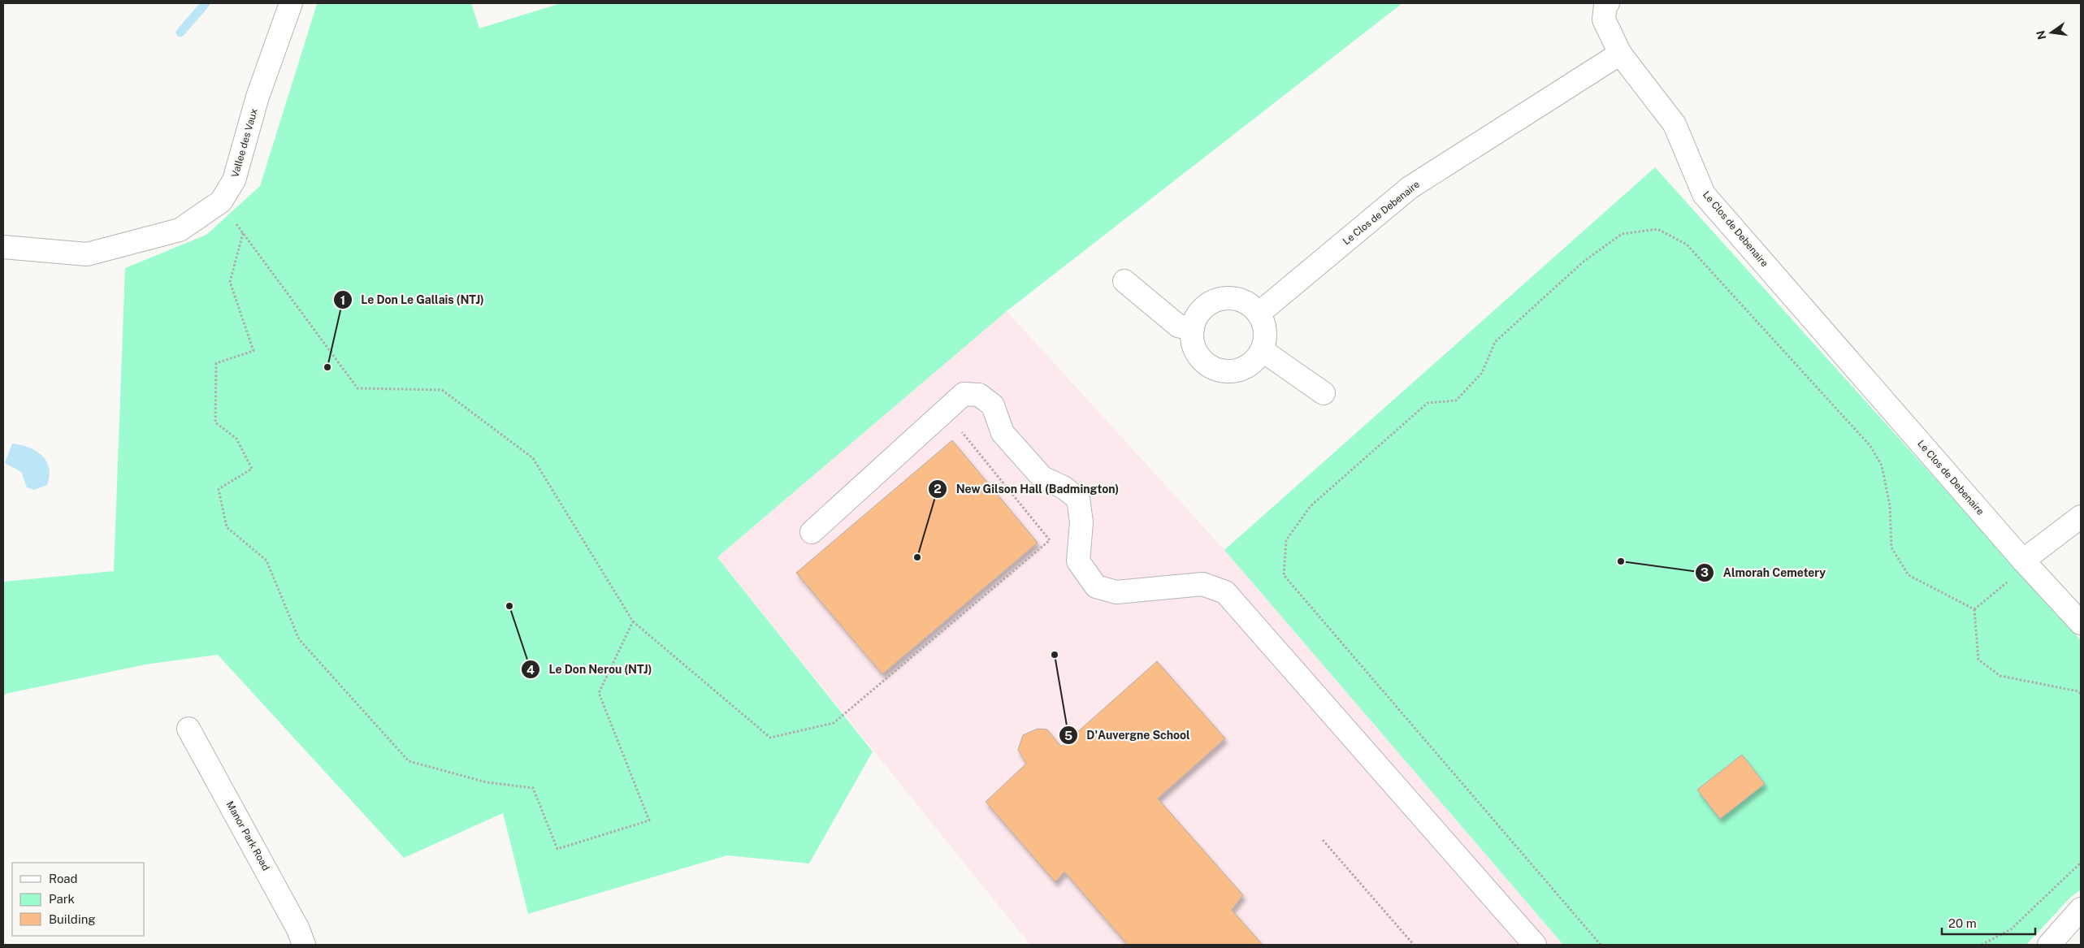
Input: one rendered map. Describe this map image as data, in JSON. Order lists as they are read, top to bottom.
{
  "streets": {
    "street": ["Vallee des Vaux", "Le Clos de Debenaire", "Manor Park Road"]
  },
  "places": [
    "Le Don Le Gallais (NTJ)",
    "New Gilson Hall (Badmington)",
    "Almorah Cemetery",
    "Le Don Nerou (NTJ)",
    "D'Auvergne School"
  ],
  "legend": ["Road", "Park", "Building"],
  "scale_bar": "20 m",
  "north": "left"
}
